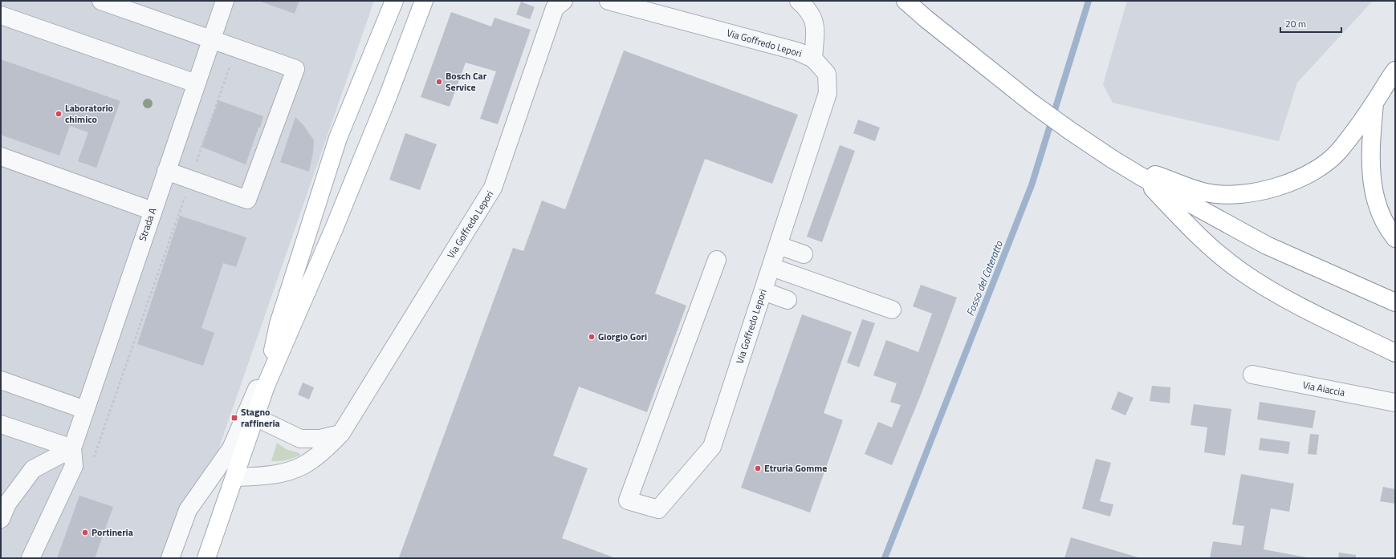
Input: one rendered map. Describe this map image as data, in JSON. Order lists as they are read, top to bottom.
{
  "streets": {
    "street": ["Via Goffredo Lepori", "Strada A", "Via Aiaccia"]
  },
  "water": ["Fosso del Cateratto"],
  "places": {
    "other": [
      "Bosch Car Service",
      "Laboratorio chimico",
      "Giorgio Gori",
      "Etruria Gomme",
      "Portineria"
    ],
    "transit": ["Stagno raffineria"]
  },
  "scale_bar": "20 m"
}
